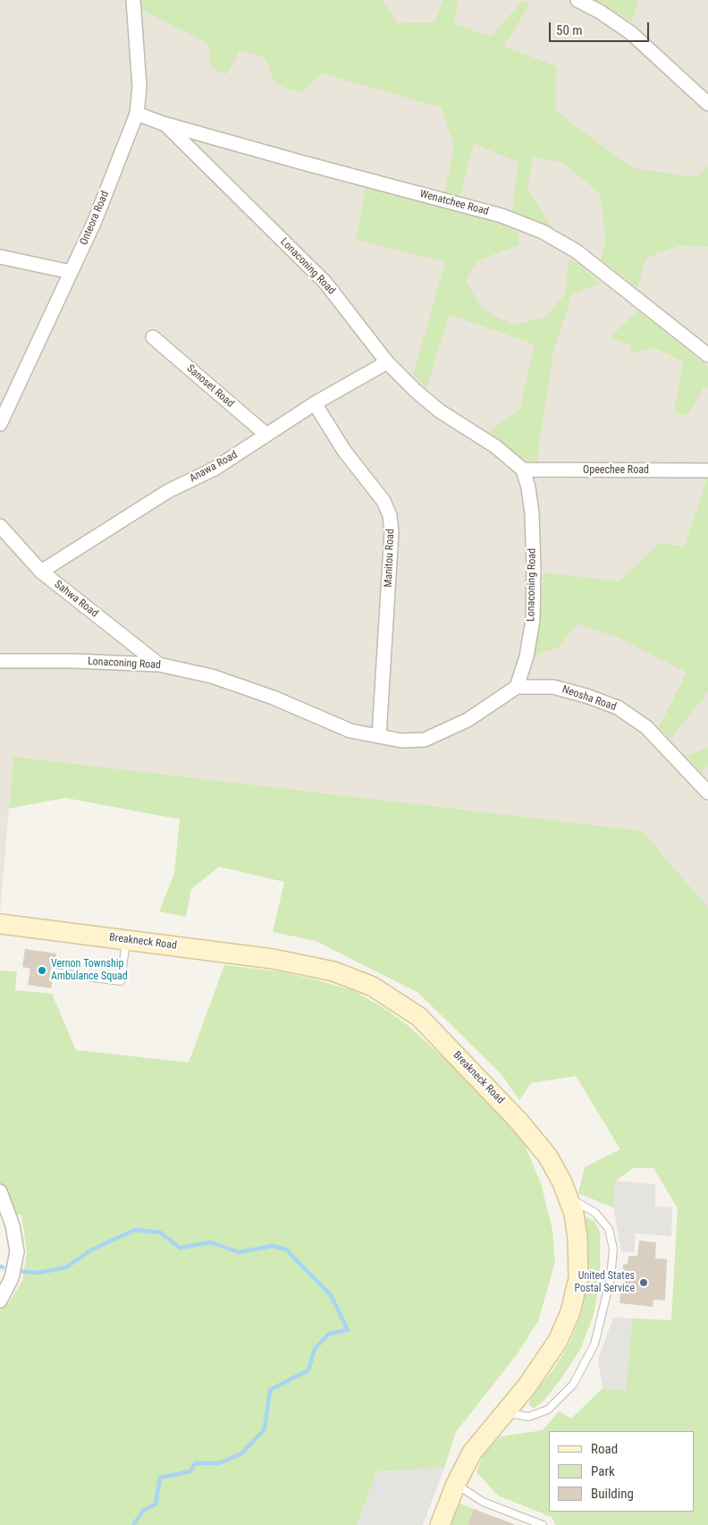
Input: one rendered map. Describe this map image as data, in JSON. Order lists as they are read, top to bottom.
{
  "streets": {
    "street": [
      "Wenatchee Road",
      "Onteora Road",
      "Lonaconing Road",
      "Sanoset Road",
      "Anawa Road",
      "Opeechee Road",
      "Manitou Road",
      "Sahwa Road",
      "Neosha Road",
      "Breakneck Road"
    ]
  },
  "crossings": [
    ["Wenatchee Road", "Lonaconing Road"],
    ["Onteora Road", "Lonaconing Road"],
    ["Lonaconing Road", "Anawa Road"],
    ["Lonaconing Road", "Opeechee Road"],
    ["Lonaconing Road", "Manitou Road"],
    ["Lonaconing Road", "Sahwa Road"],
    ["Lonaconing Road", "Neosha Road"],
    ["Sanoset Road", "Anawa Road"],
    ["Anawa Road", "Manitou Road"],
    ["Anawa Road", "Sahwa Road"]
  ],
  "places": ["Vernon Township Ambulance Squad", "United States Postal Service"],
  "legend": ["Road", "Park", "Building"],
  "scale_bar": "50 m"
}
